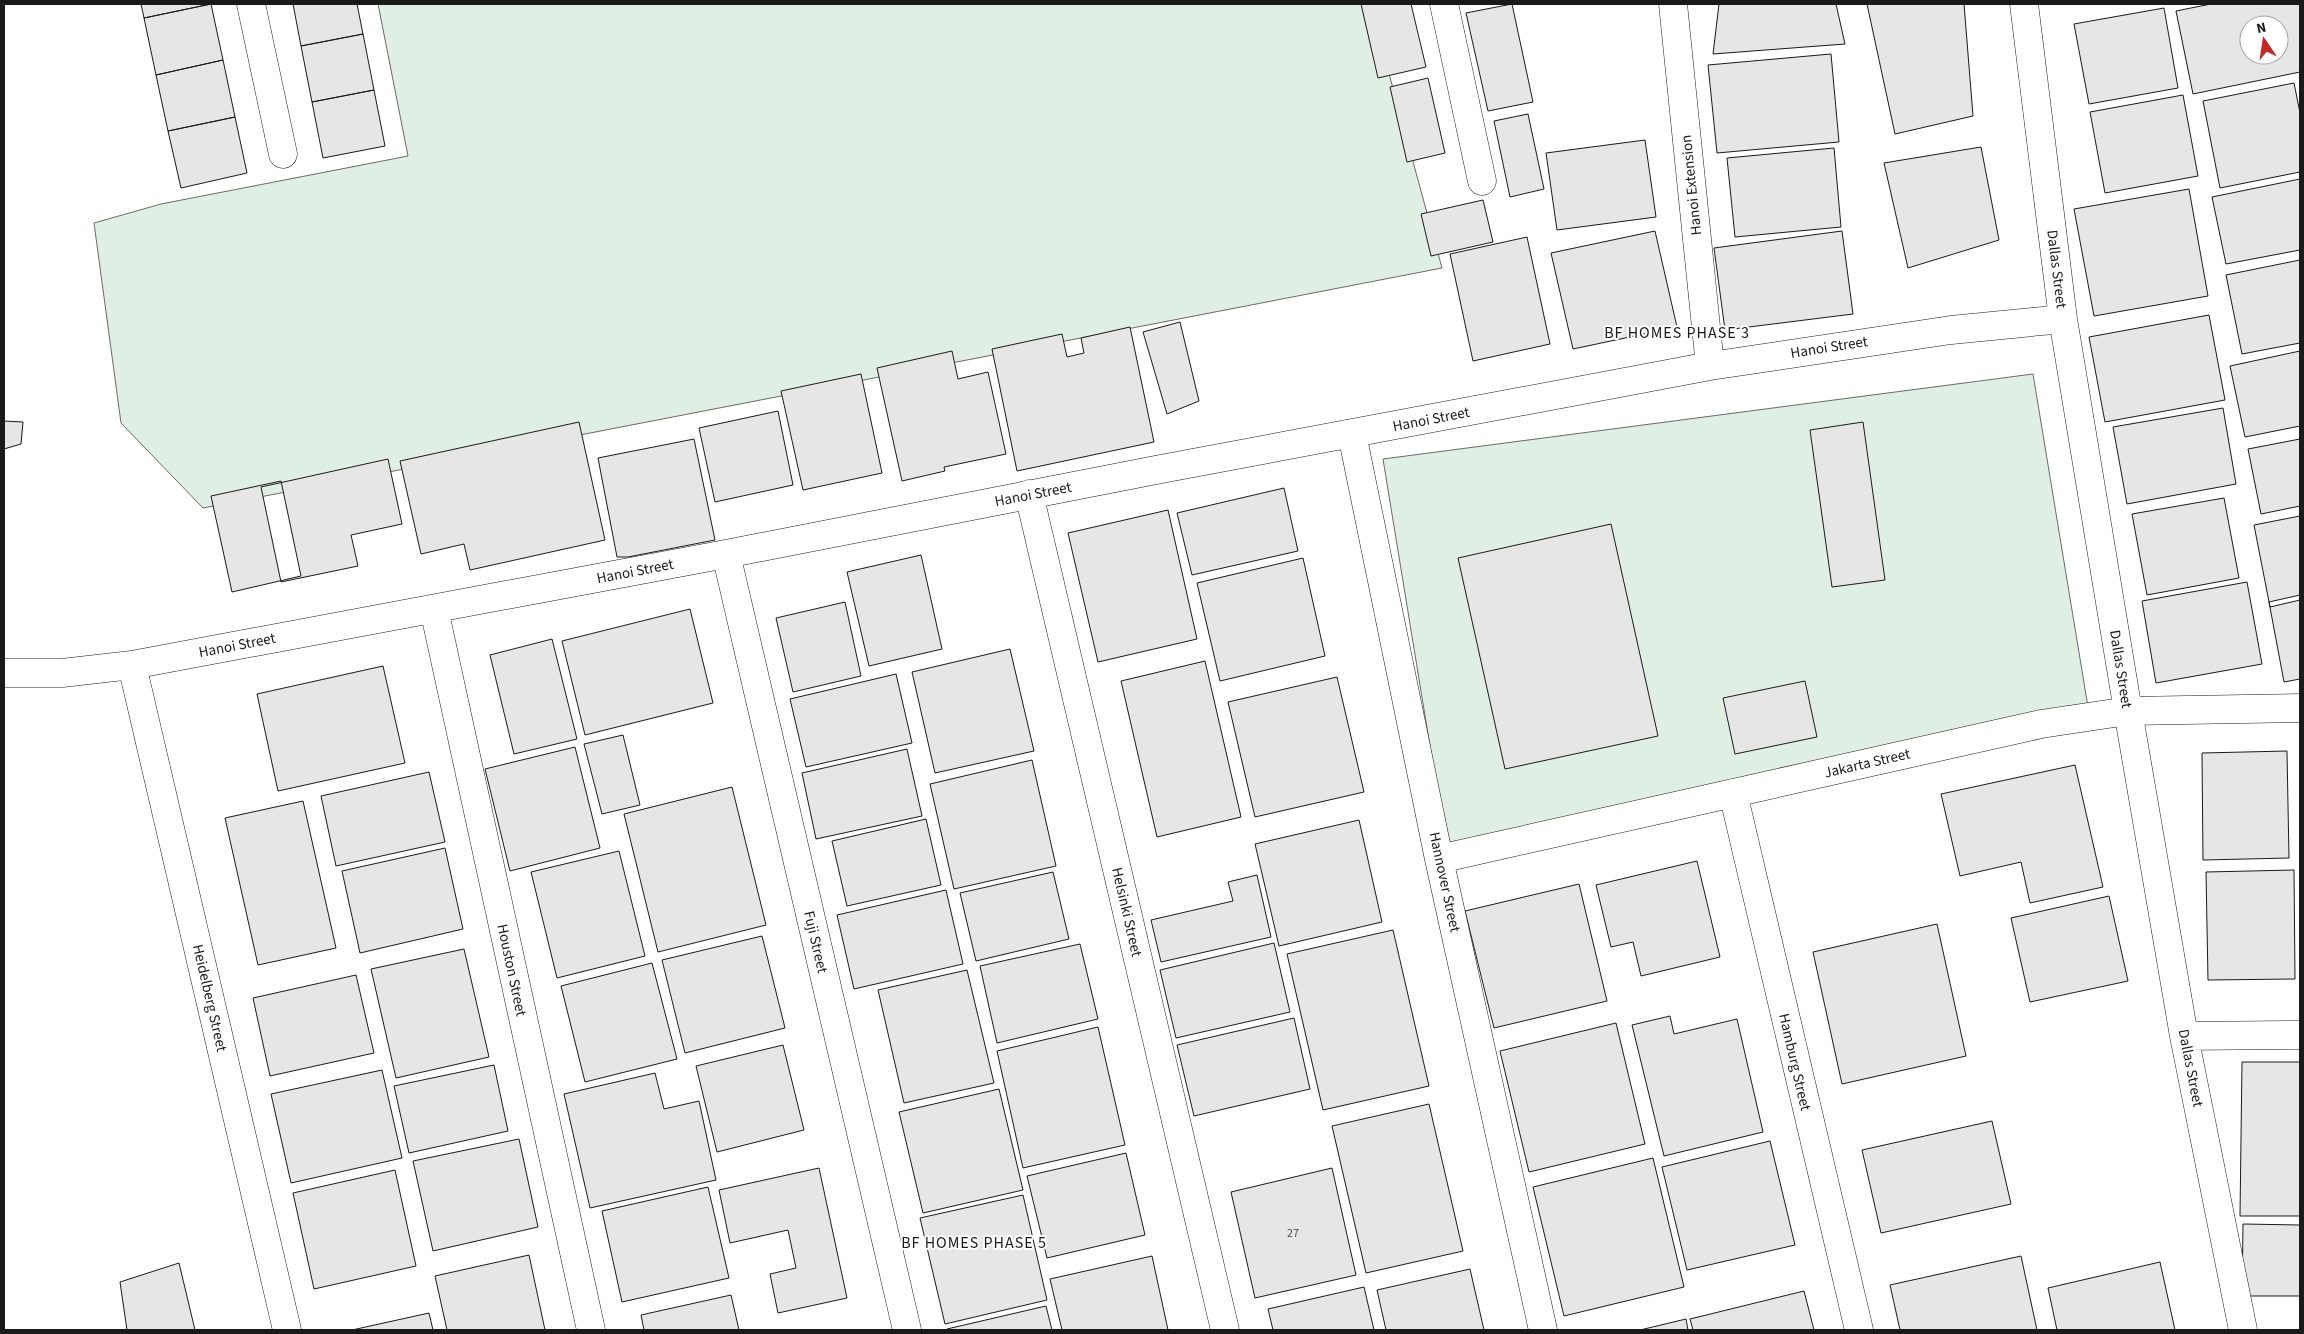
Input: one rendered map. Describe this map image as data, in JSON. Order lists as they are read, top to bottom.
{
  "streets": {
    "street": [
      "Hanoi Extension",
      "Dallas Street",
      "Hanoi Street",
      "Jakarta Street",
      "Hannover Street",
      "Helsinki Street",
      "Fuji Street",
      "Houston Street",
      "Heidelberg Street",
      "Hamburg Street"
    ]
  },
  "crossings": [
    ["Hanoi Extension", "Hanoi Street"],
    ["Dallas Street", "Hanoi Street"],
    ["Dallas Street", "Jakarta Street"],
    ["Hanoi Street", "Hannover Street"],
    ["Hanoi Street", "Helsinki Street"],
    ["Hanoi Street", "Fuji Street"],
    ["Hanoi Street", "Houston Street"],
    ["Hanoi Street", "Heidelberg Street"],
    ["Jakarta Street", "Hannover Street"],
    ["Jakarta Street", "Hamburg Street"]
  ],
  "districts": ["BF HOMES PHASE 3", "BF HOMES PHASE 5"],
  "house_numbers": ["27"],
  "north": "top"
}
